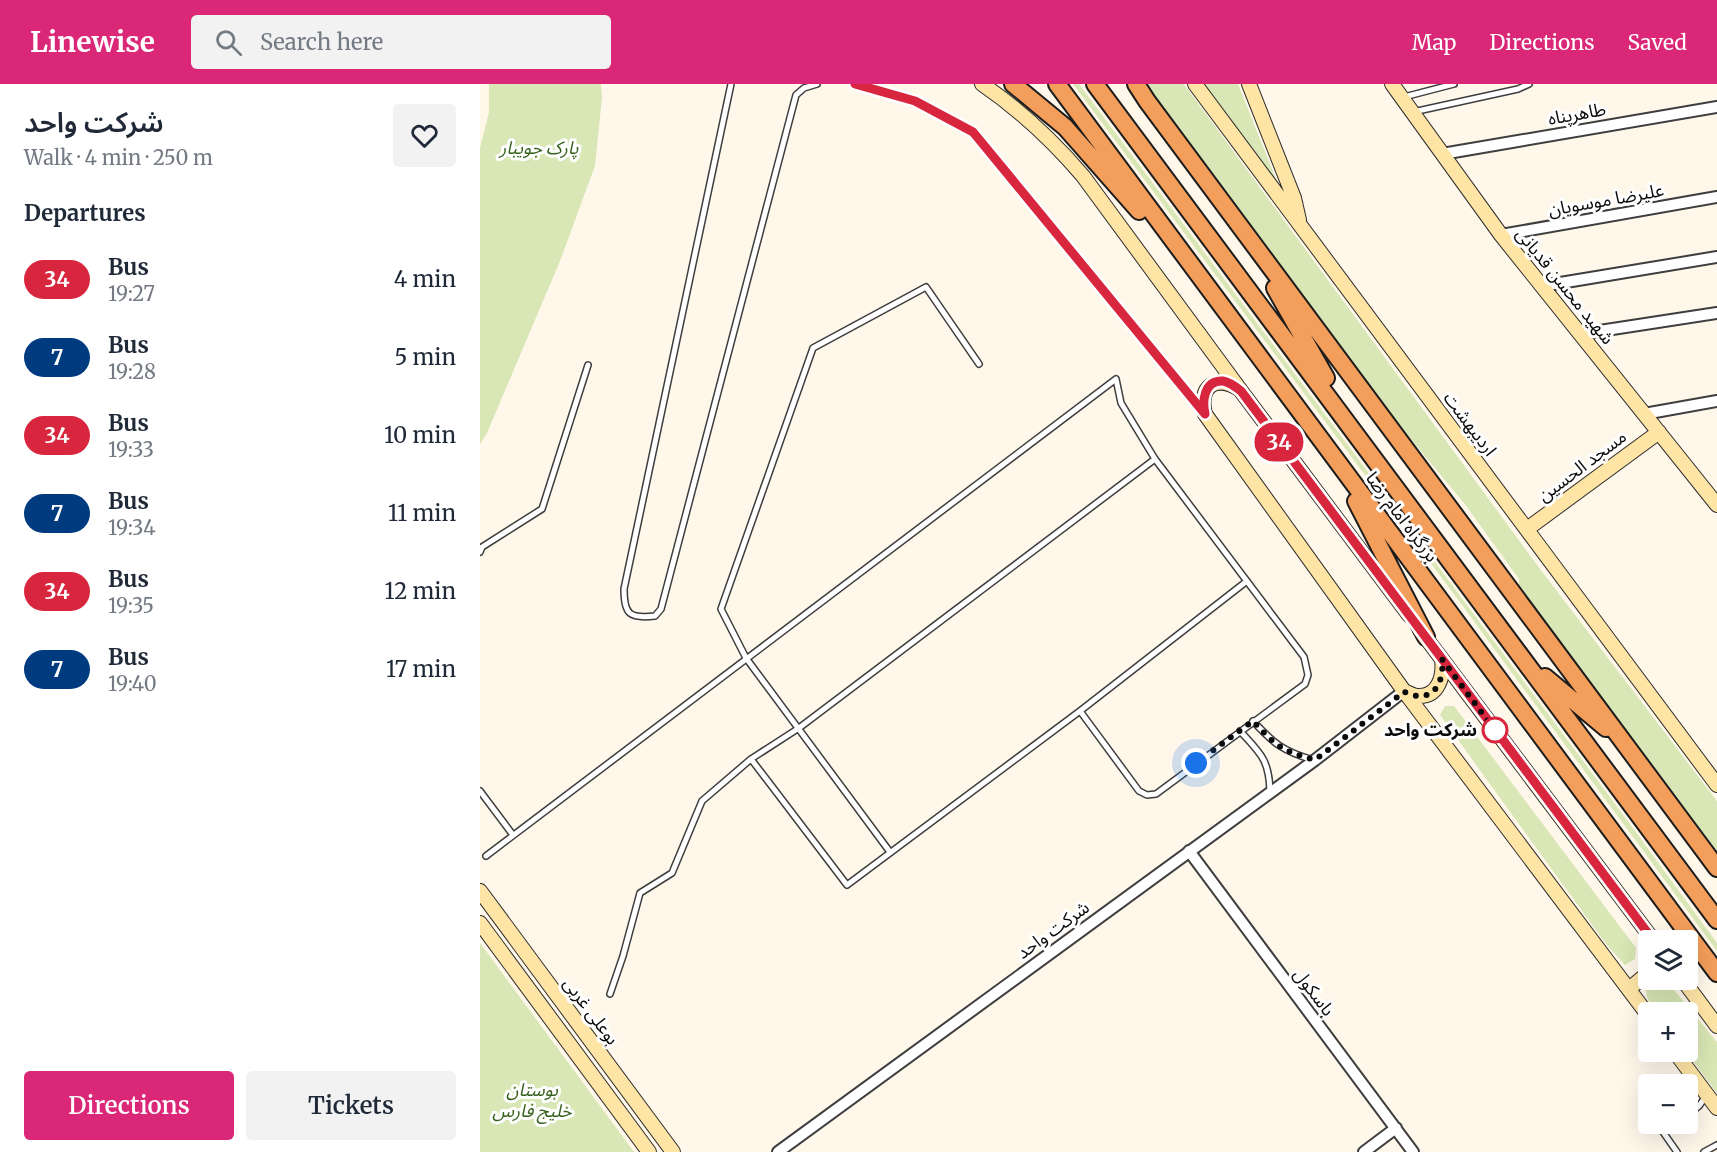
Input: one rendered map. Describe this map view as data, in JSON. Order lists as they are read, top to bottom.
{
  "streets": {
    "highway": ["بزرگراه امام رضا"],
    "main road": [
      "شهید محسن قدیانی",
      "اردیبهشت",
      "مسجد الحسین",
      "بوعلی غربی"
    ],
    "street": [
      "طاهرپناه",
      "علیرضا موسویان",
      "شرکت واحد",
      "باسکول"
    ]
  },
  "crossings": [
    ["طاهرپناه", "شهید محسن قدیانی"],
    ["علیرضا موسویان", "شهید محسن قدیانی"],
    ["شهید محسن قدیانی", "مسجد الحسین"],
    ["اردیبهشت", "مسجد الحسین"],
    ["شرکت واحد", "باسکول"]
  ],
  "parks": ["پارک جویبار", "بوستان خلیج فارس"],
  "places": ["شرکت واحد"],
  "lines": ["bus line 34"],
  "page": {
    "header": "Linewise",
    "search": "Search here",
    "nav": ["Map", "Directions", "Saved"],
    "heading": [
      ["شرکت واحد", "Walk · 4 min · 250 m"],
      "Departures"
    ],
    "on_map": "34",
    "list": [
      {
        "mark": "34",
        "name": "Bus",
        "note": "19:27",
        "value": "4 min"
      },
      {
        "mark": "7",
        "name": "Bus",
        "note": "19:28",
        "value": "5 min"
      },
      {
        "mark": "34",
        "name": "Bus",
        "note": "19:33",
        "value": "10 min"
      },
      {
        "mark": "7",
        "name": "Bus",
        "note": "19:34",
        "value": "11 min"
      },
      {
        "mark": "34",
        "name": "Bus",
        "note": "19:35",
        "value": "12 min"
      },
      {
        "mark": "7",
        "name": "Bus",
        "note": "19:40",
        "value": "17 min"
      }
    ],
    "map_buttons": ["+", "−"],
    "buttons": ["Directions", "Tickets"]
  }
}
